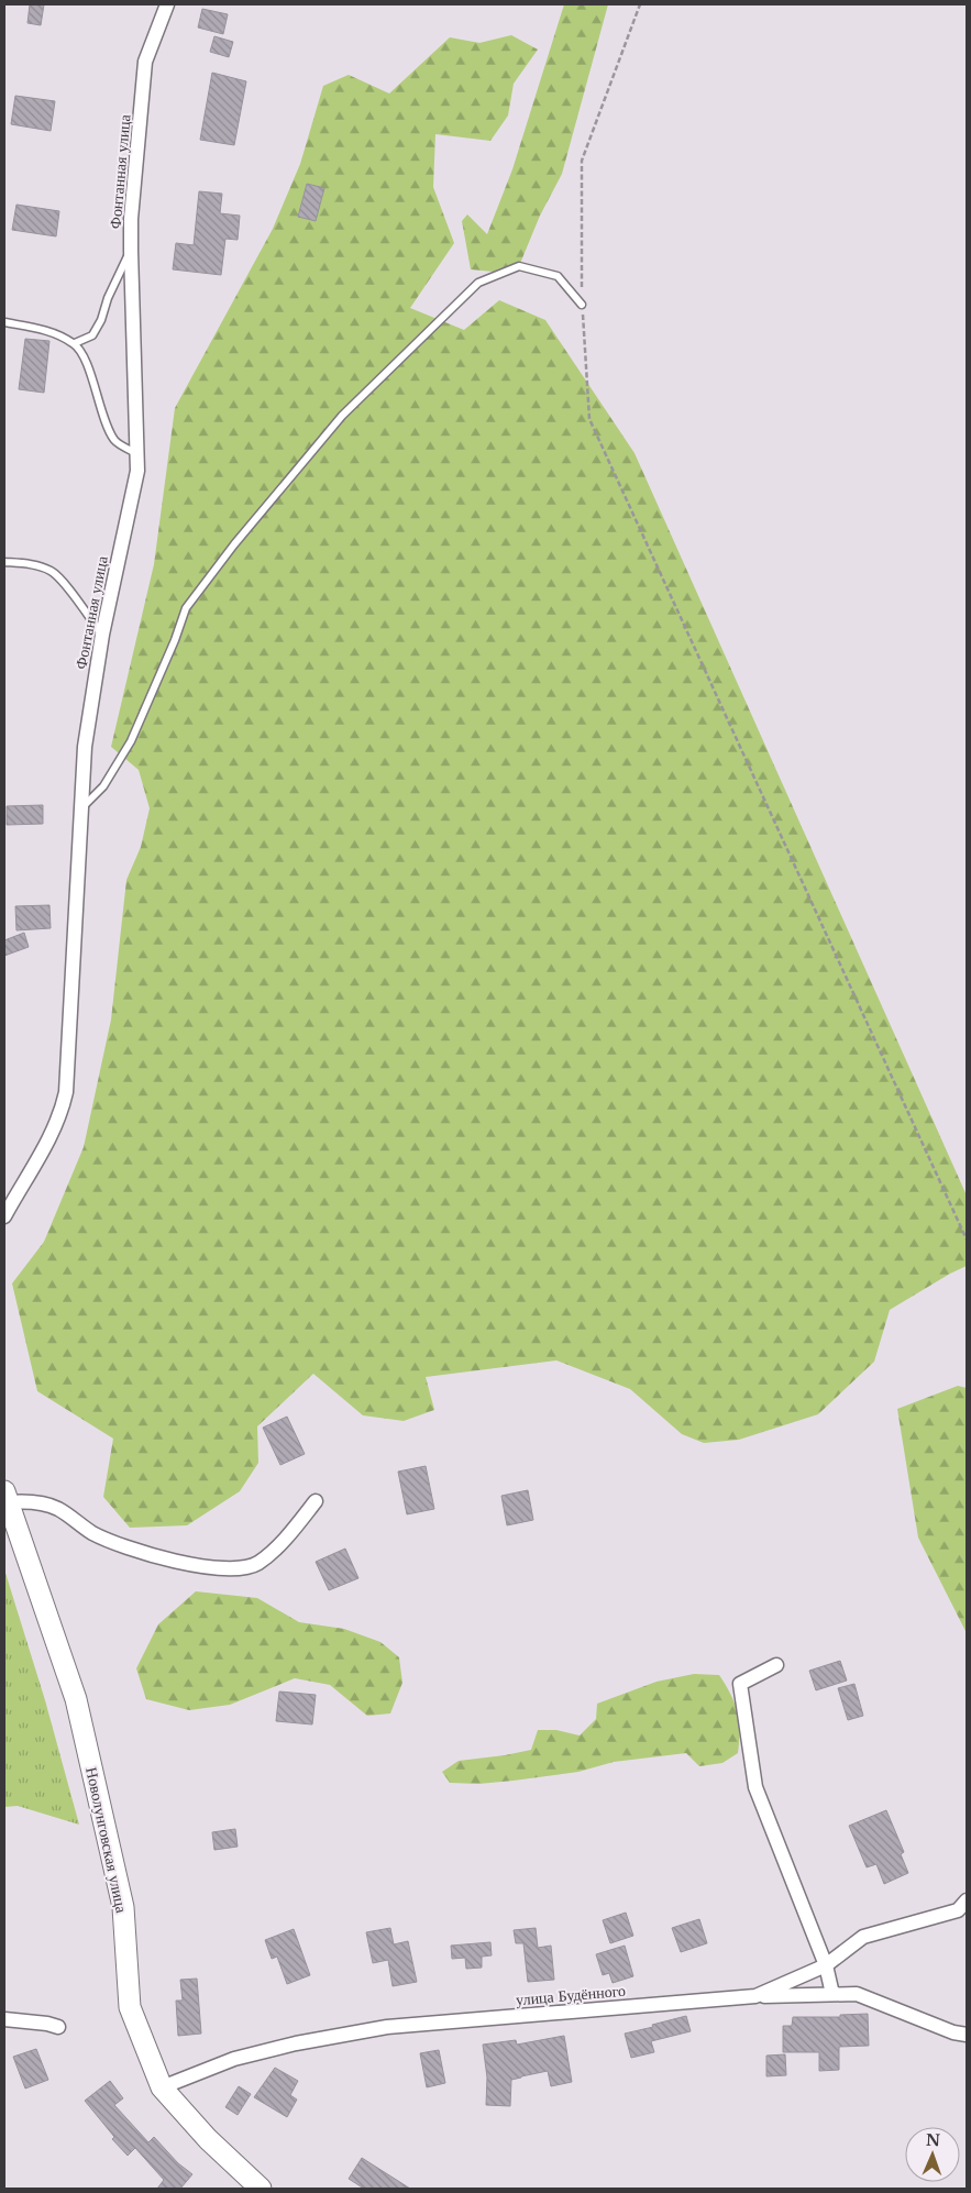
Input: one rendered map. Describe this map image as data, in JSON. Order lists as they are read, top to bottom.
{
  "streets": {
    "street": ["Фонтанная улица", "Новолунговская улица", "улица Будённого"]
  },
  "crossings": [
    ["Новолунговская улица", "улица Будённого"]
  ],
  "north": "top"
}
